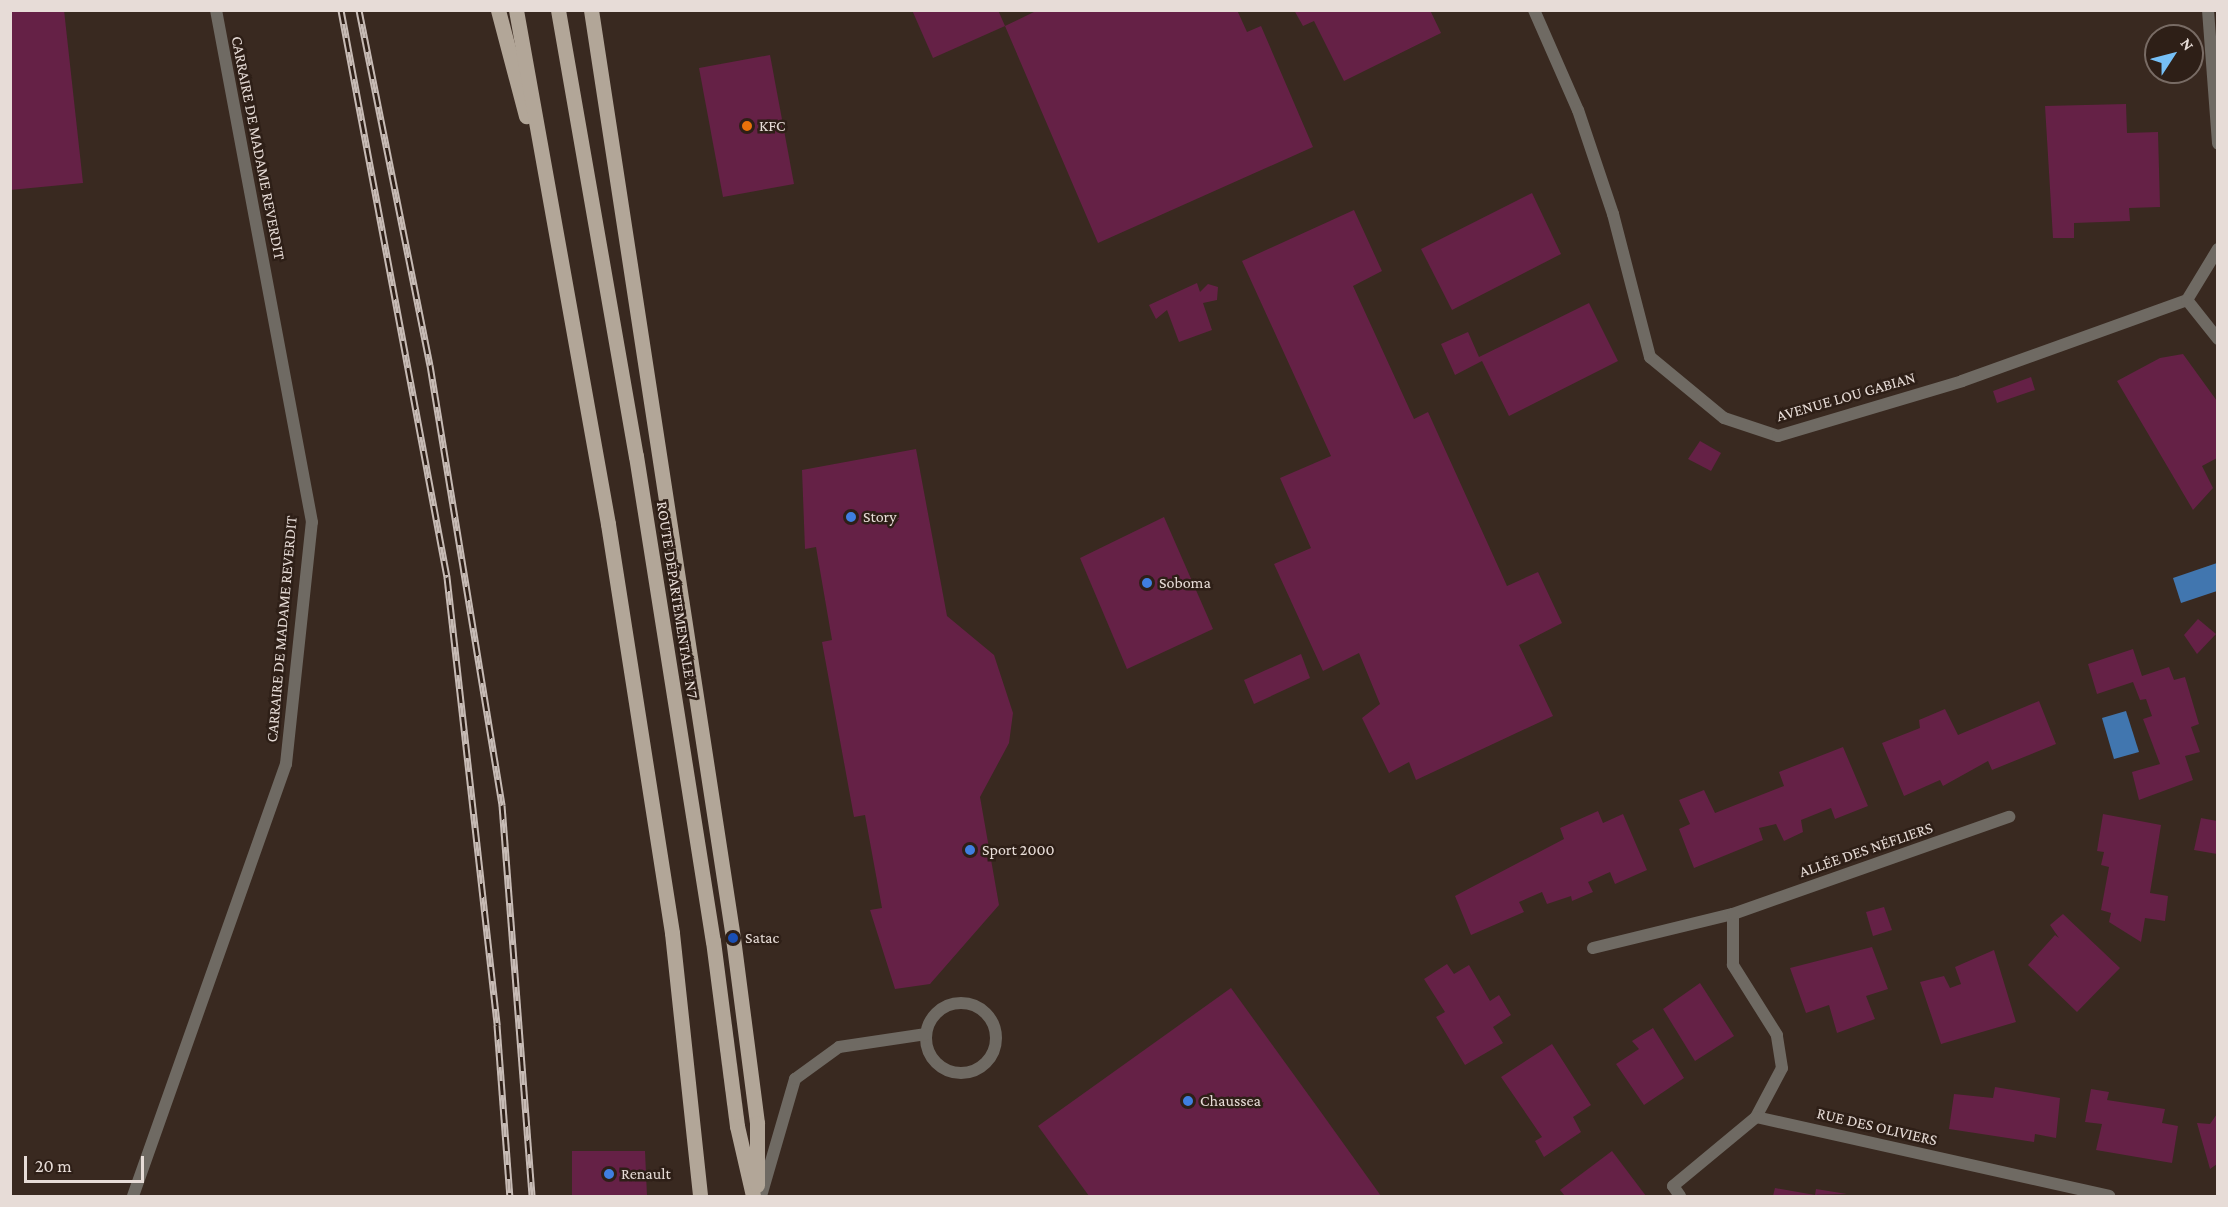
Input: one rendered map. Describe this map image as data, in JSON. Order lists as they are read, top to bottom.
{
  "streets": {
    "main road": ["ROUTE DÉPARTEMENTALE N7"],
    "street": [
      "CARRAIRE DE MADAME REVERDIT",
      "AVENUE LOU GABIAN",
      "ALLÉE DES NÉFLIERS",
      "RUE DES OLIVIERS"
    ]
  },
  "places": [
    "KFC",
    "Story",
    "Soboma",
    "Sport 2000",
    "Satac",
    "Chaussea",
    "Renault"
  ],
  "scale_bar": "20 m",
  "north": "top right"
}
